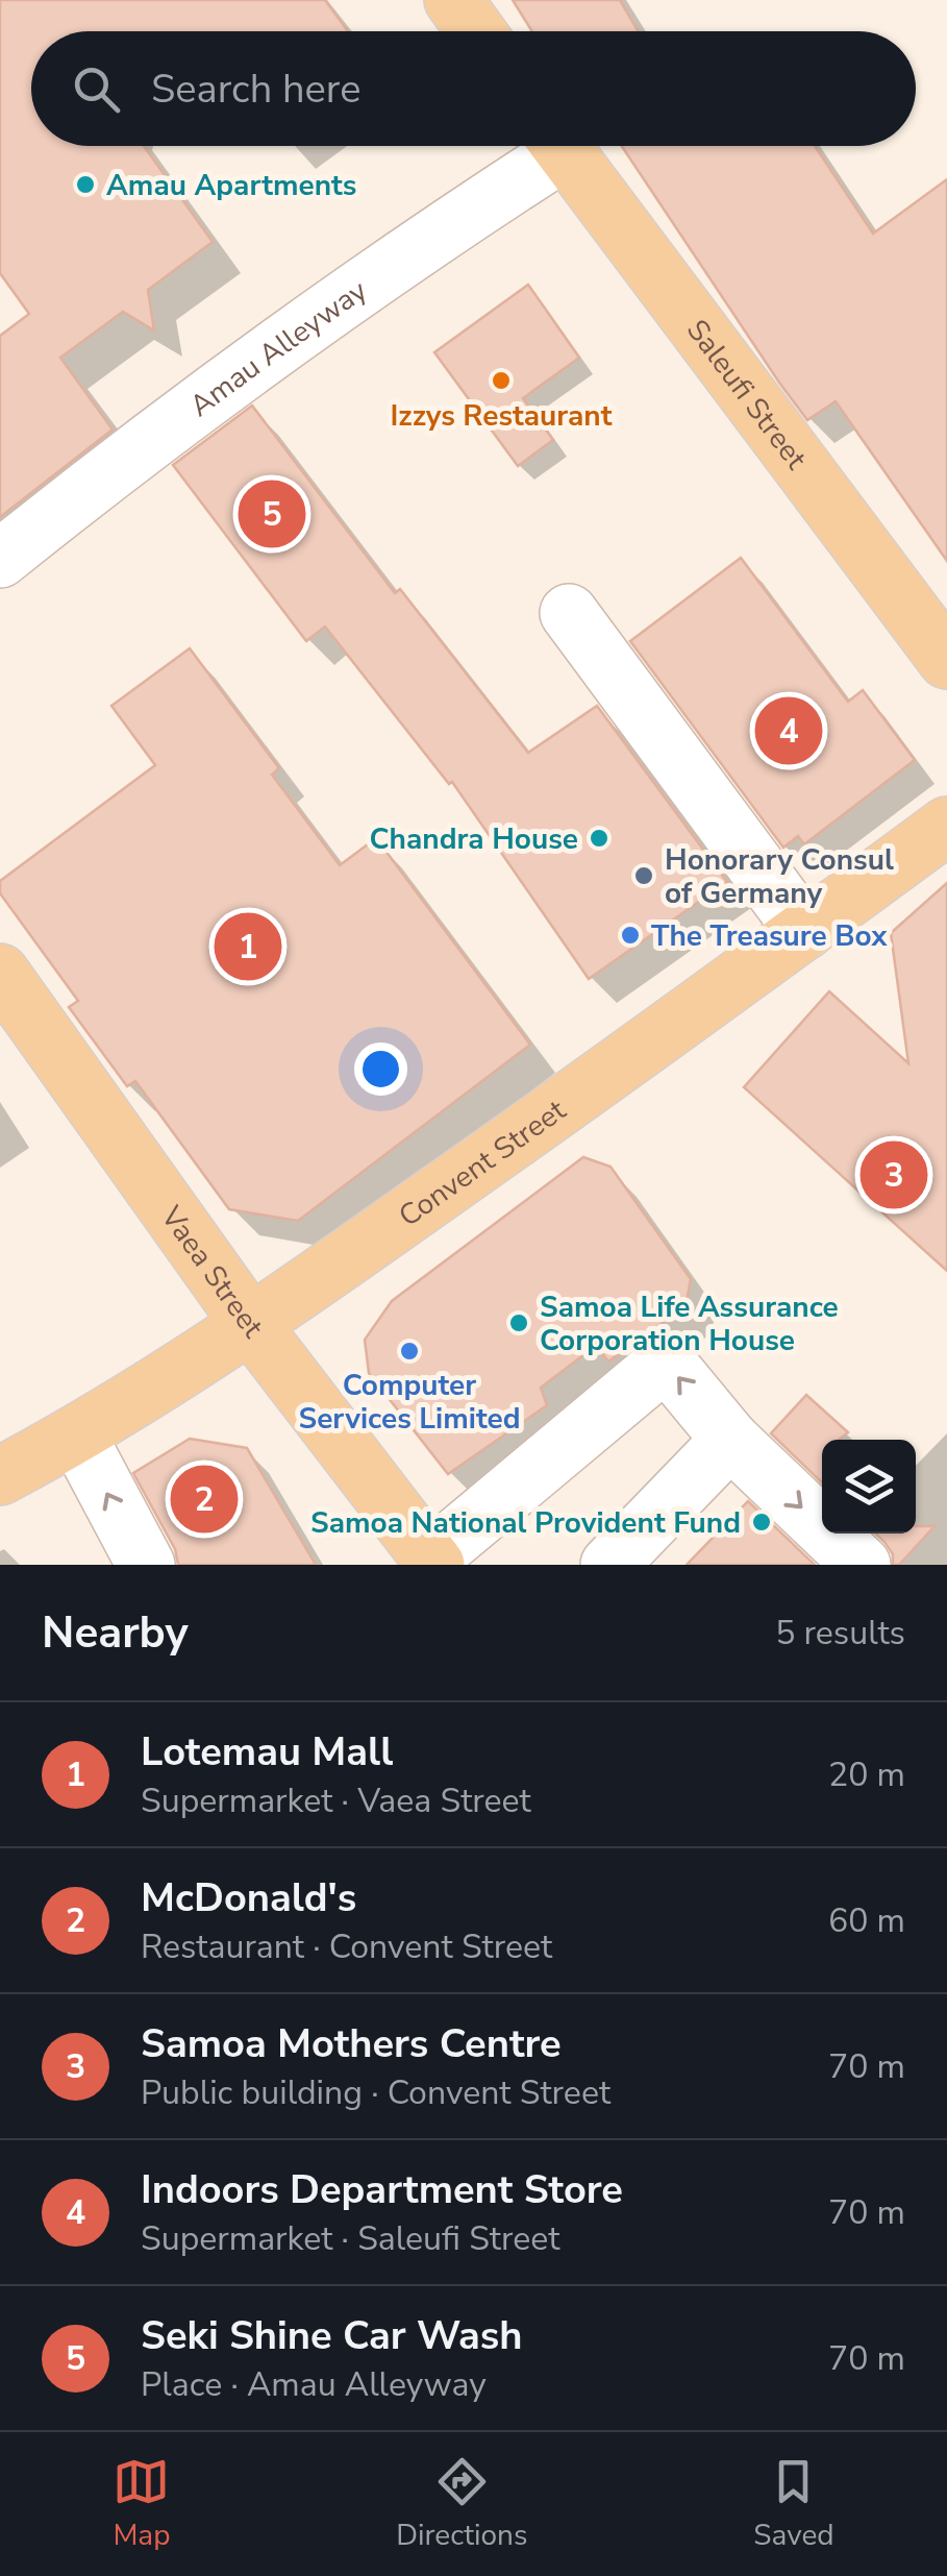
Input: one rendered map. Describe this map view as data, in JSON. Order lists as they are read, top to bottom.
{
  "streets": {
    "main road": ["Saleufi Street", "Convent Street", "Vaea Street"],
    "street": ["Amau Alleyway"]
  },
  "crossings": [
    ["Convent Street", "Vaea Street"]
  ],
  "places": [
    "Amau Apartments",
    "Izzys Restaurant",
    "Chandra House",
    "Honorary Consul of Germany",
    "The Treasure Box",
    "Samoa Life Assurance Corporation House",
    "Computer Services Limited",
    "Samoa National Provident Fund"
  ],
  "page": {
    "search": "Search here",
    "pins": [
      "5",
      "4",
      "1",
      "3",
      "2"
    ],
    "heading": ["Nearby", "5 results"],
    "list": [
      {
        "mark": "1",
        "name": "Lotemau Mall",
        "note": "Supermarket · Vaea Street",
        "value": "20 m"
      },
      {
        "mark": "2",
        "name": "McDonald's",
        "note": "Restaurant · Convent Street",
        "value": "60 m"
      },
      {
        "mark": "3",
        "name": "Samoa Mothers Centre",
        "note": "Public building · Convent Street",
        "value": "70 m"
      },
      {
        "mark": "4",
        "name": "Indoors Department Store",
        "note": "Supermarket · Saleufi Street",
        "value": "70 m"
      },
      {
        "mark": "5",
        "name": "Seki Shine Car Wash",
        "note": "Place · Amau Alleyway",
        "value": "70 m"
      }
    ],
    "nav": ["Map", "Directions", "Saved"]
  }
}
